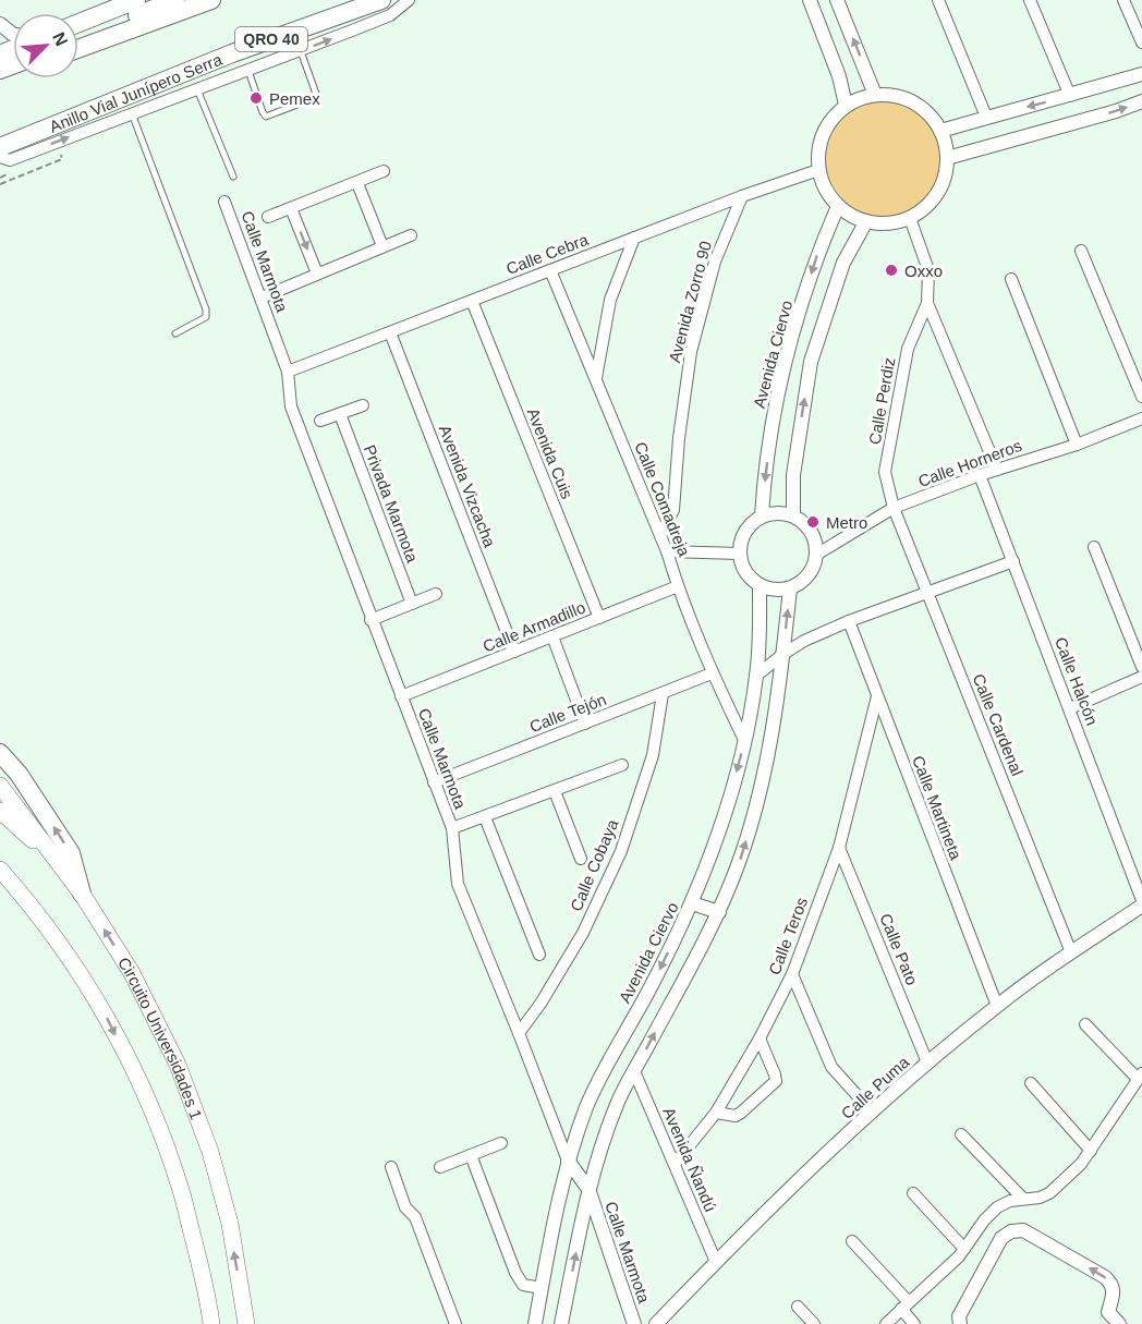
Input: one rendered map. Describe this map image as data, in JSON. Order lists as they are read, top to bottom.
{
  "streets": {
    "highway": ["QRO 40", "Anillo Vial Junípero Serra"],
    "main road": ["Circuito Universidades 1"],
    "street": [
      "Calle Cebra",
      "Calle Marmota",
      "Avenida Zorro 90",
      "Avenida Ciervo",
      "Calle Perdiz",
      "Avenida Cuis",
      "Calle Horneros",
      "Avenida Vizcacha",
      "Calle Comadreja",
      "Privada Marmota",
      "Calle Armadillo",
      "Calle Halcón",
      "Calle Tejón",
      "Calle Cardenal",
      "Calle Martineta",
      "Calle Cobaya",
      "Calle Teros",
      "Calle Pato",
      "Calle Puma",
      "Avenida Ñandú"
    ]
  },
  "crossings": [
    ["Calle Cebra", "Calle Marmota"],
    ["Calle Cebra", "Avenida Zorro 90"],
    ["Calle Cebra", "Avenida Ciervo"],
    ["Calle Cebra", "Avenida Cuis"],
    ["Calle Cebra", "Avenida Vizcacha"],
    ["Calle Cebra", "Calle Comadreja"],
    ["Calle Marmota", "Avenida Ciervo"],
    ["Calle Marmota", "Calle Armadillo"],
    ["Calle Marmota", "Calle Tejón"],
    ["Calle Marmota", "Calle Cobaya"],
    ["Avenida Zorro 90", "Calle Comadreja"],
    ["Avenida Ciervo", "Calle Horneros"],
    ["Avenida Ciervo", "Calle Comadreja"],
    ["Calle Perdiz", "Calle Horneros"],
    ["Calle Perdiz", "Calle Cardenal"],
    ["Avenida Cuis", "Calle Armadillo"],
    ["Calle Horneros", "Calle Halcón"],
    ["Calle Horneros", "Calle Cardenal"],
    ["Avenida Vizcacha", "Calle Armadillo"],
    ["Calle Comadreja", "Calle Armadillo"],
    ["Calle Comadreja", "Calle Tejón"],
    ["Calle Halcón", "Calle Puma"],
    ["Calle Tejón", "Calle Cobaya"],
    ["Calle Cardenal", "Calle Puma"],
    ["Calle Martineta", "Calle Teros"],
    ["Calle Martineta", "Calle Puma"],
    ["Calle Teros", "Calle Pato"],
    ["Calle Teros", "Avenida Ñandú"],
    ["Calle Pato", "Calle Puma"],
    ["Calle Puma", "Avenida Ñandú"]
  ],
  "places": ["Pemex", "Oxxo", "Metro"],
  "north": "top right"
}
